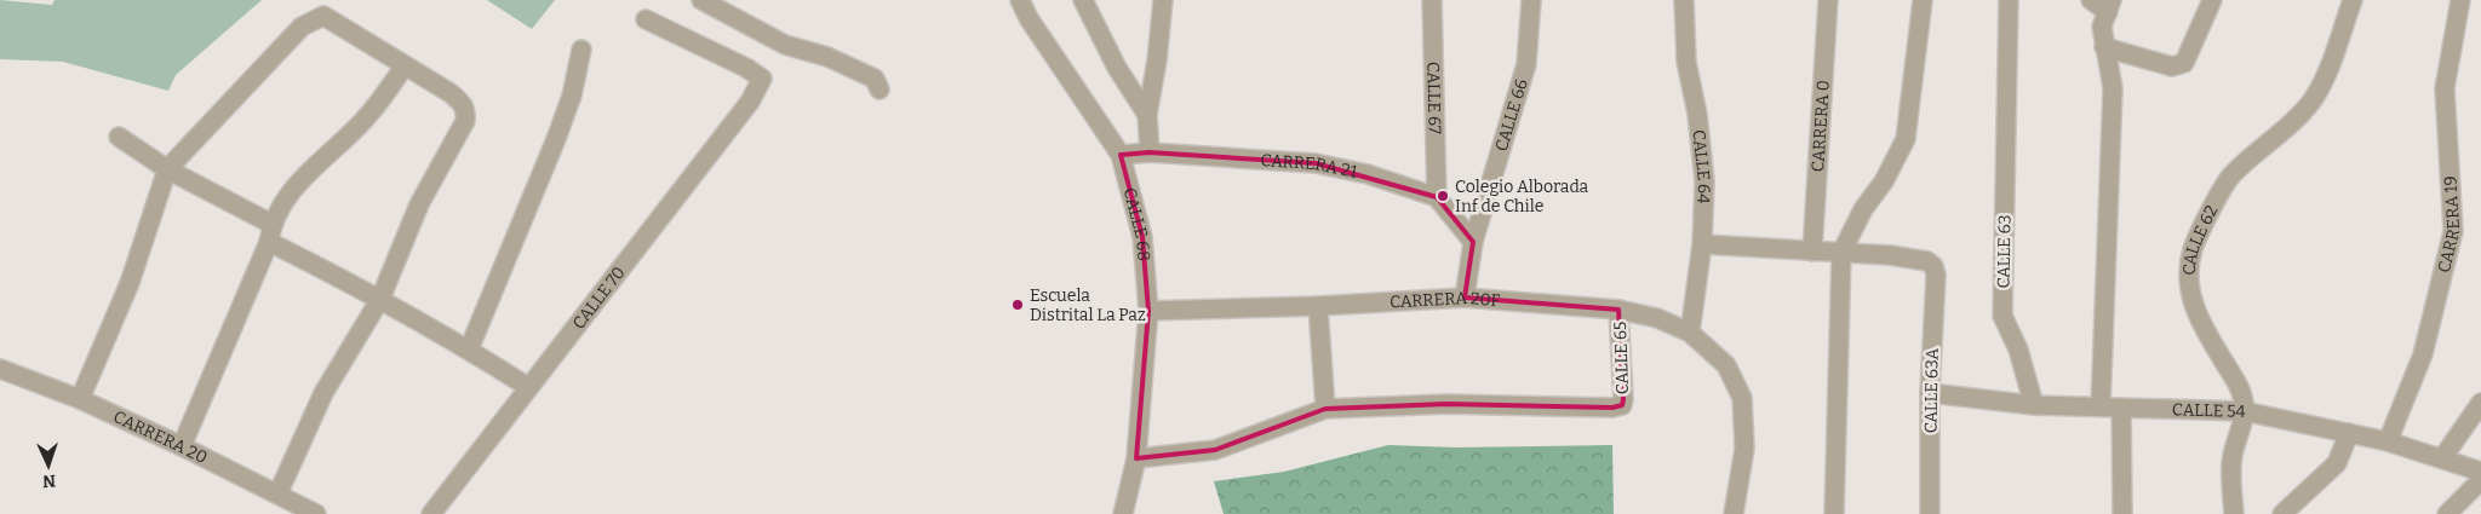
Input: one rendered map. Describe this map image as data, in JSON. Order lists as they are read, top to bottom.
{
  "streets": {
    "street": [
      "CALLE 67",
      "CALLE 66",
      "CARRERA 0",
      "CARRERA 21",
      "CALLE 64",
      "CALLE 68",
      "CARRERA 19",
      "CALLE 62",
      "CALLE 63",
      "CALLE 70",
      "CARRERA 20F",
      "CALLE 65",
      "CALLE 63A",
      "CALLE 54",
      "CARRERA 20"
    ]
  },
  "crossings": [
    ["CALLE 67", "CARRERA 21"],
    ["CALLE 66", "CARRERA 20F"],
    ["CARRERA 21", "CALLE 68"],
    ["CALLE 64", "CARRERA 20F"],
    ["CALLE 68", "CARRERA 20F"],
    ["CARRERA 19", "CALLE 54"],
    ["CALLE 62", "CALLE 54"],
    ["CALLE 63", "CALLE 54"],
    ["CARRERA 20F", "CALLE 65"],
    ["CALLE 63A", "CALLE 54"]
  ],
  "places": ["Colegio Alborada Inf de Chile", "Escuela Distrital La Paz"],
  "north": "bottom"
}
